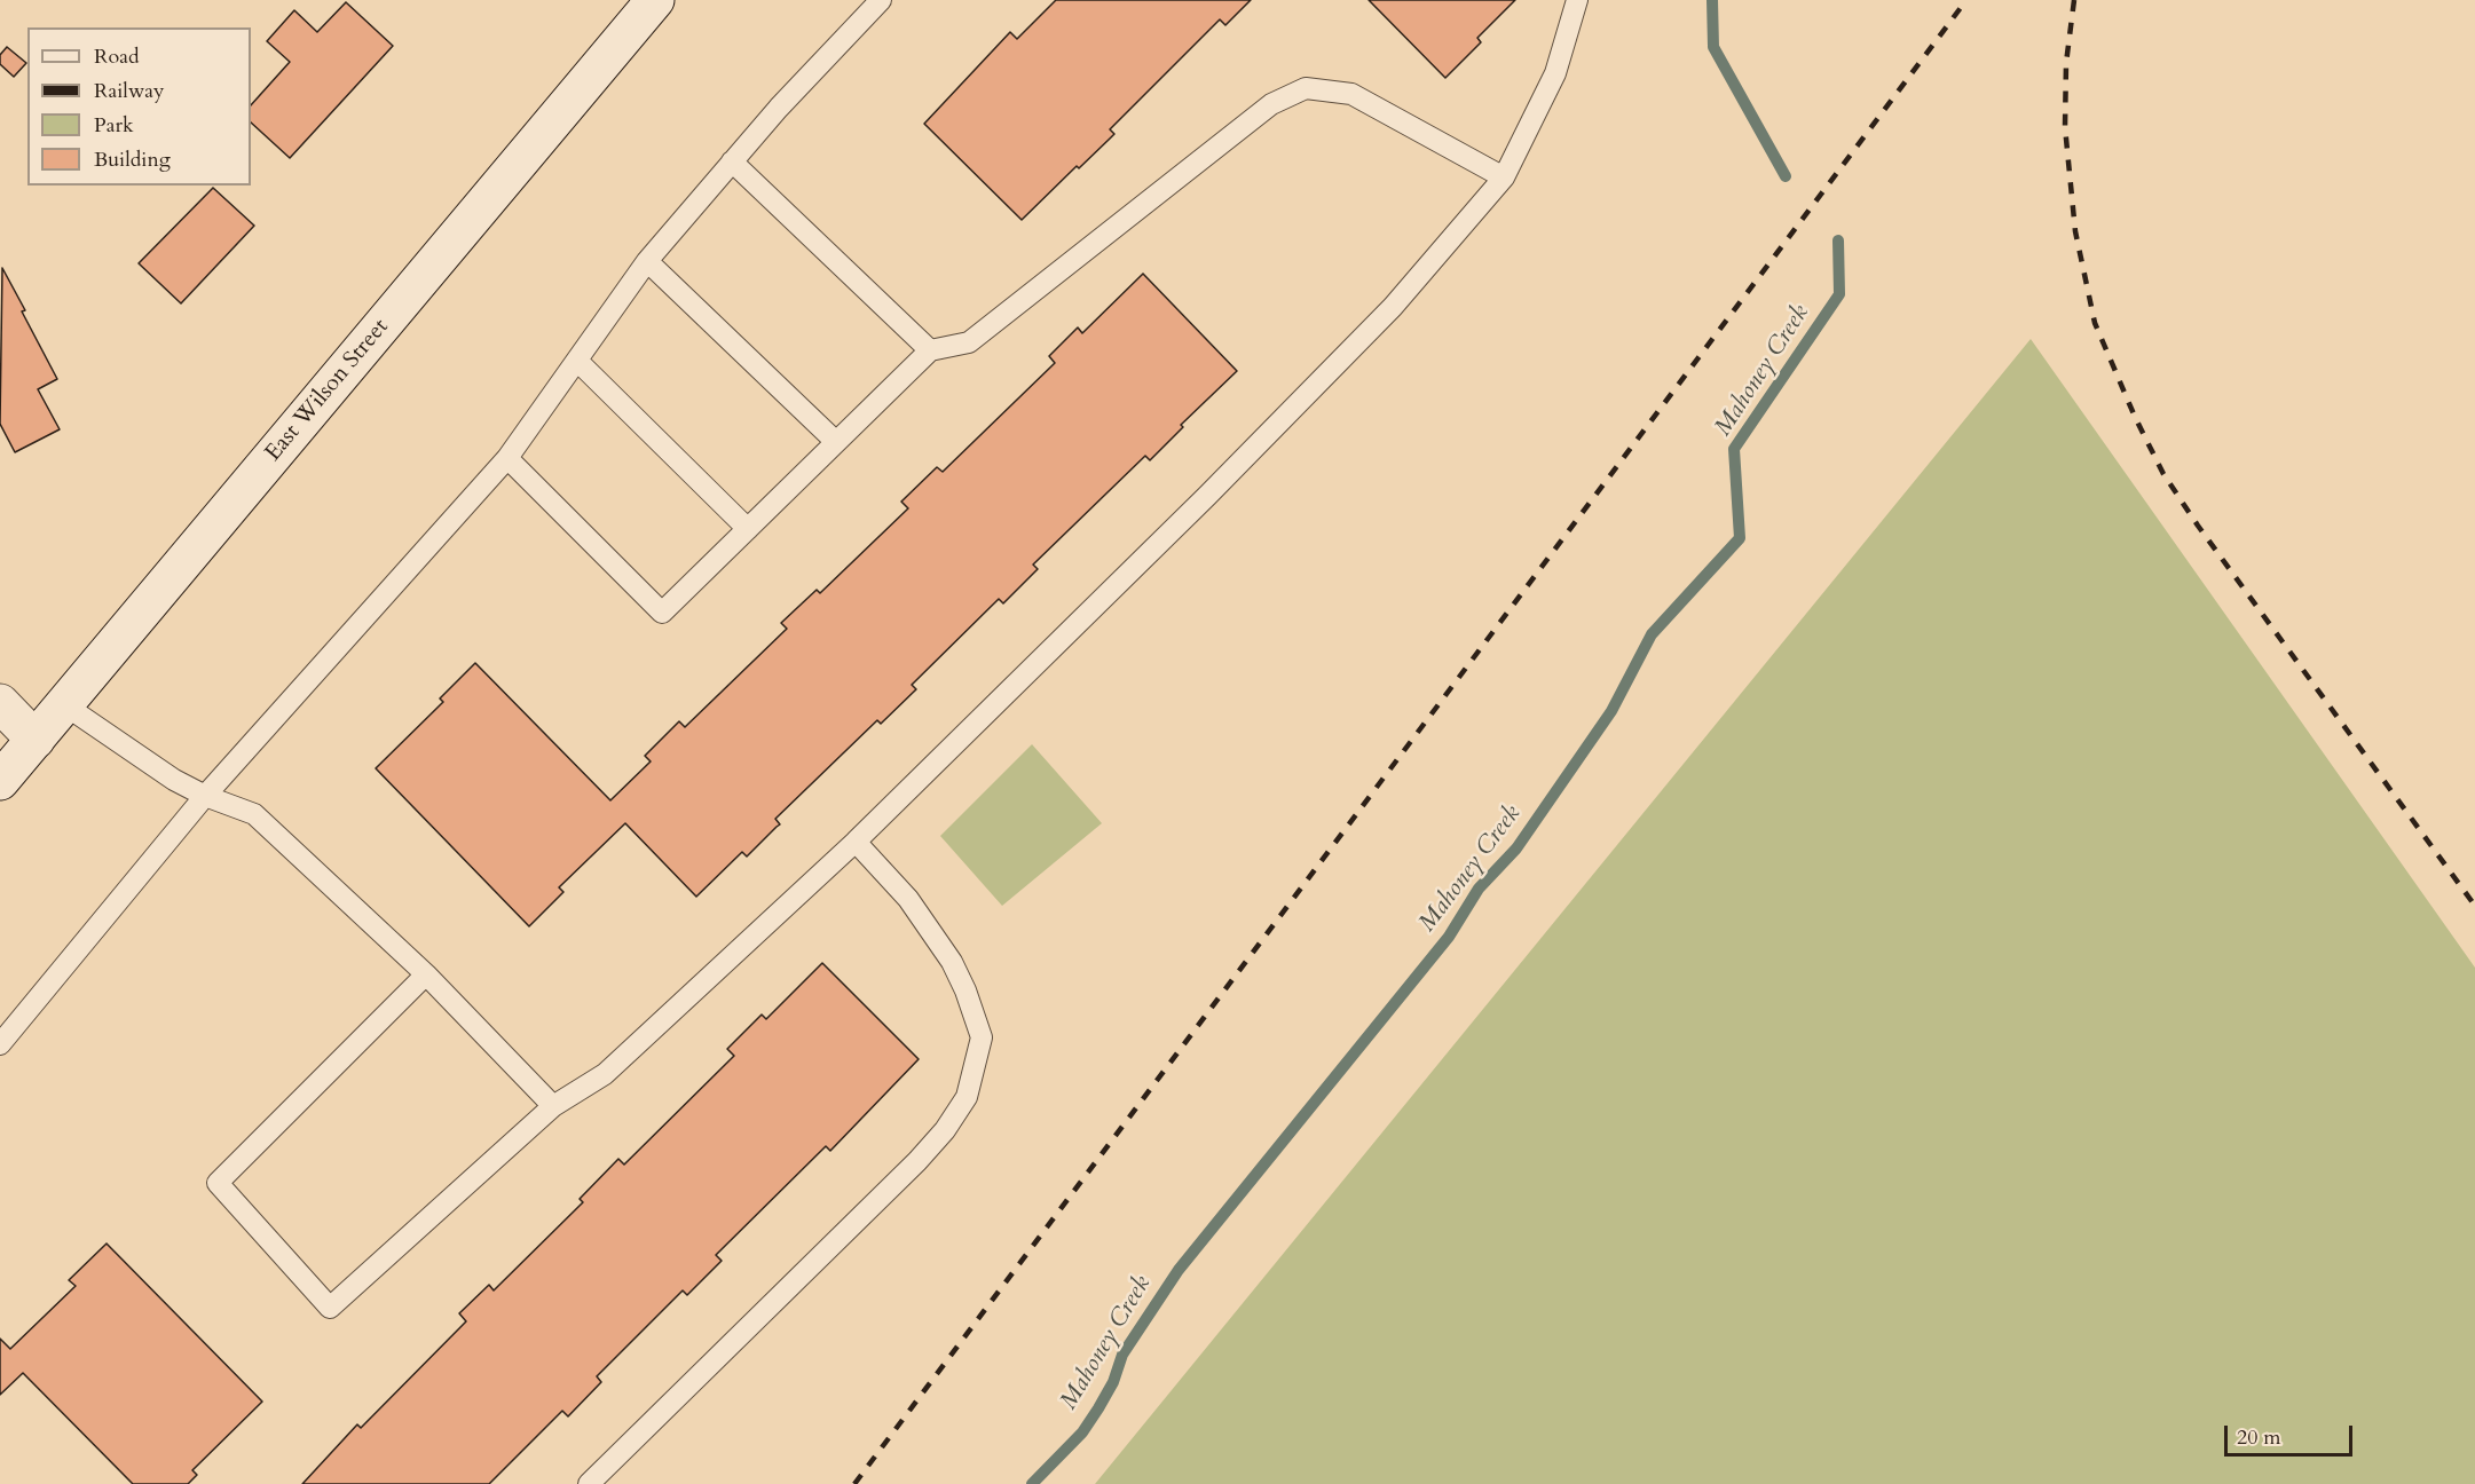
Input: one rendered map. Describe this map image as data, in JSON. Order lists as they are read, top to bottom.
{
  "streets": {
    "street": ["East Wilson Street"]
  },
  "water": ["Mahoney Creek"],
  "legend": [
    "Road",
    "Railway",
    "Park",
    "Building"
  ],
  "scale_bar": "20 m"
}
